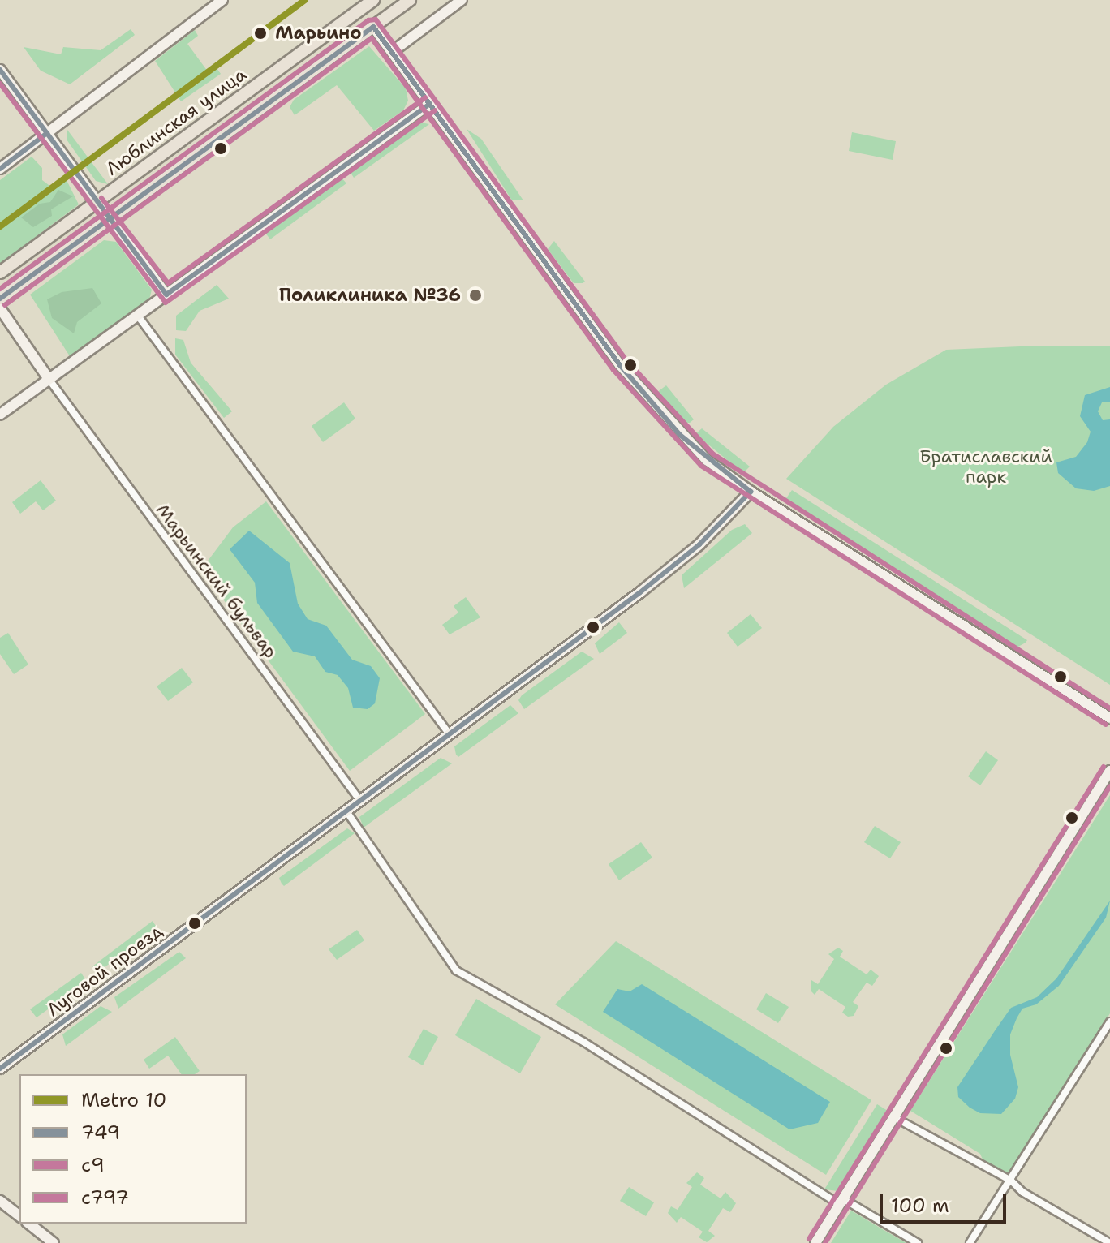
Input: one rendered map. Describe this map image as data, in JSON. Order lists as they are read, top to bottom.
{
  "streets": {
    "main road": ["Люблинская улица"],
    "street": ["Марьинский бульвар", "Луговой проезд"]
  },
  "crossings": [
    ["Марьинский бульвар", "Луговой проезд"]
  ],
  "parks": ["Братиславский парк"],
  "places": ["Марьино", "Поликлиника №36"],
  "lines": [
    "metro line 10",
    "transit line с797",
    "transit line 749",
    "transit line с9"
  ],
  "legend": [
    "Metro 10",
    "749",
    "с9",
    "с797"
  ],
  "scale_bar": "100 m"
}
